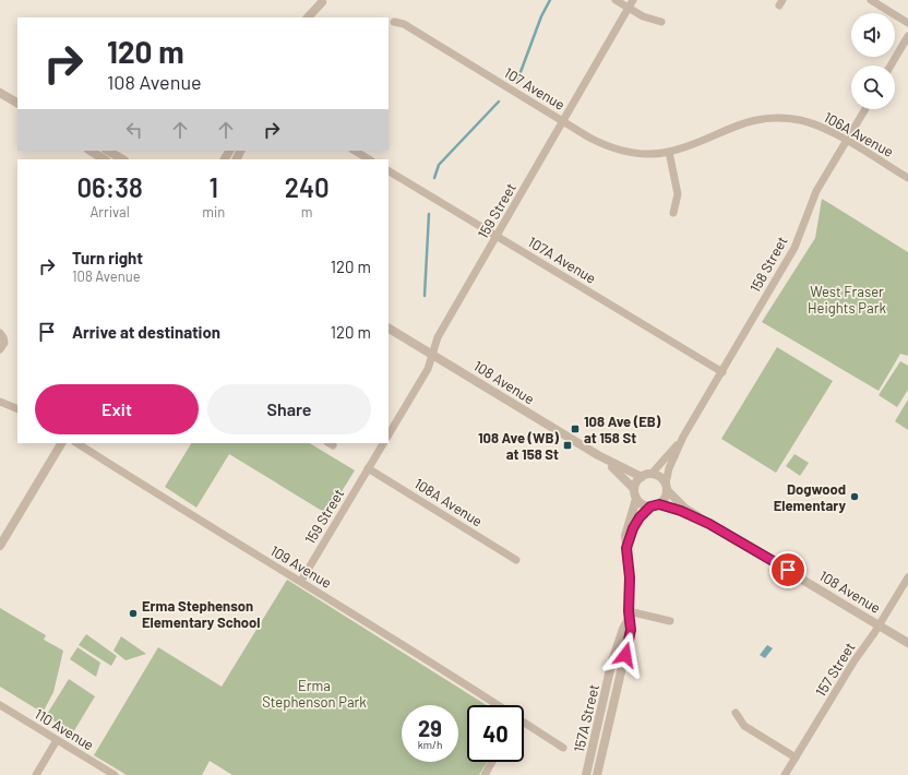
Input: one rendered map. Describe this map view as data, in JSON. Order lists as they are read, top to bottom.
{
  "streets": {
    "street": [
      "107 Avenue",
      "106A Avenue",
      "159 Street",
      "107A Avenue",
      "158 Street",
      "108 Avenue",
      "108A Avenue",
      "109 Avenue",
      "157 Street",
      "157A Street",
      "110 Avenue"
    ]
  },
  "crossings": [
    ["107 Avenue", "106A Avenue"],
    ["107 Avenue", "159 Street"],
    ["106A Avenue", "158 Street"],
    ["159 Street", "107A Avenue"],
    ["159 Street", "108 Avenue"],
    ["159 Street", "108A Avenue"],
    ["159 Street", "109 Avenue"],
    ["107A Avenue", "158 Street"],
    ["158 Street", "108 Avenue"],
    ["158 Street", "157A Street"],
    ["108 Avenue", "157 Street"],
    ["108 Avenue", "157A Street"]
  ],
  "parks": ["West Fraser Heights Park", "Erma Stephenson Park"],
  "places": {
    "transit": ["108 Ave (EB) at 158 St", "108 Ave (WB) at 158 St"],
    "other": ["Dogwood Elementary", "Erma Stephenson Elementary School"]
  },
  "page": {
    "turn": ["120 m", "108 Avenue"],
    "eta": [
      "06:38",
      "Arrival",
      "1",
      "min",
      "240",
      "m"
    ],
    "list": [
      {
        "name": "Turn right",
        "note": "108 Avenue",
        "value": "120 m"
      },
      {
        "name": "Arrive at destination",
        "value": "120 m"
      }
    ],
    "buttons": ["Exit", "Share"],
    "speed": "29 km/h",
    "limit": "40"
  }
}
